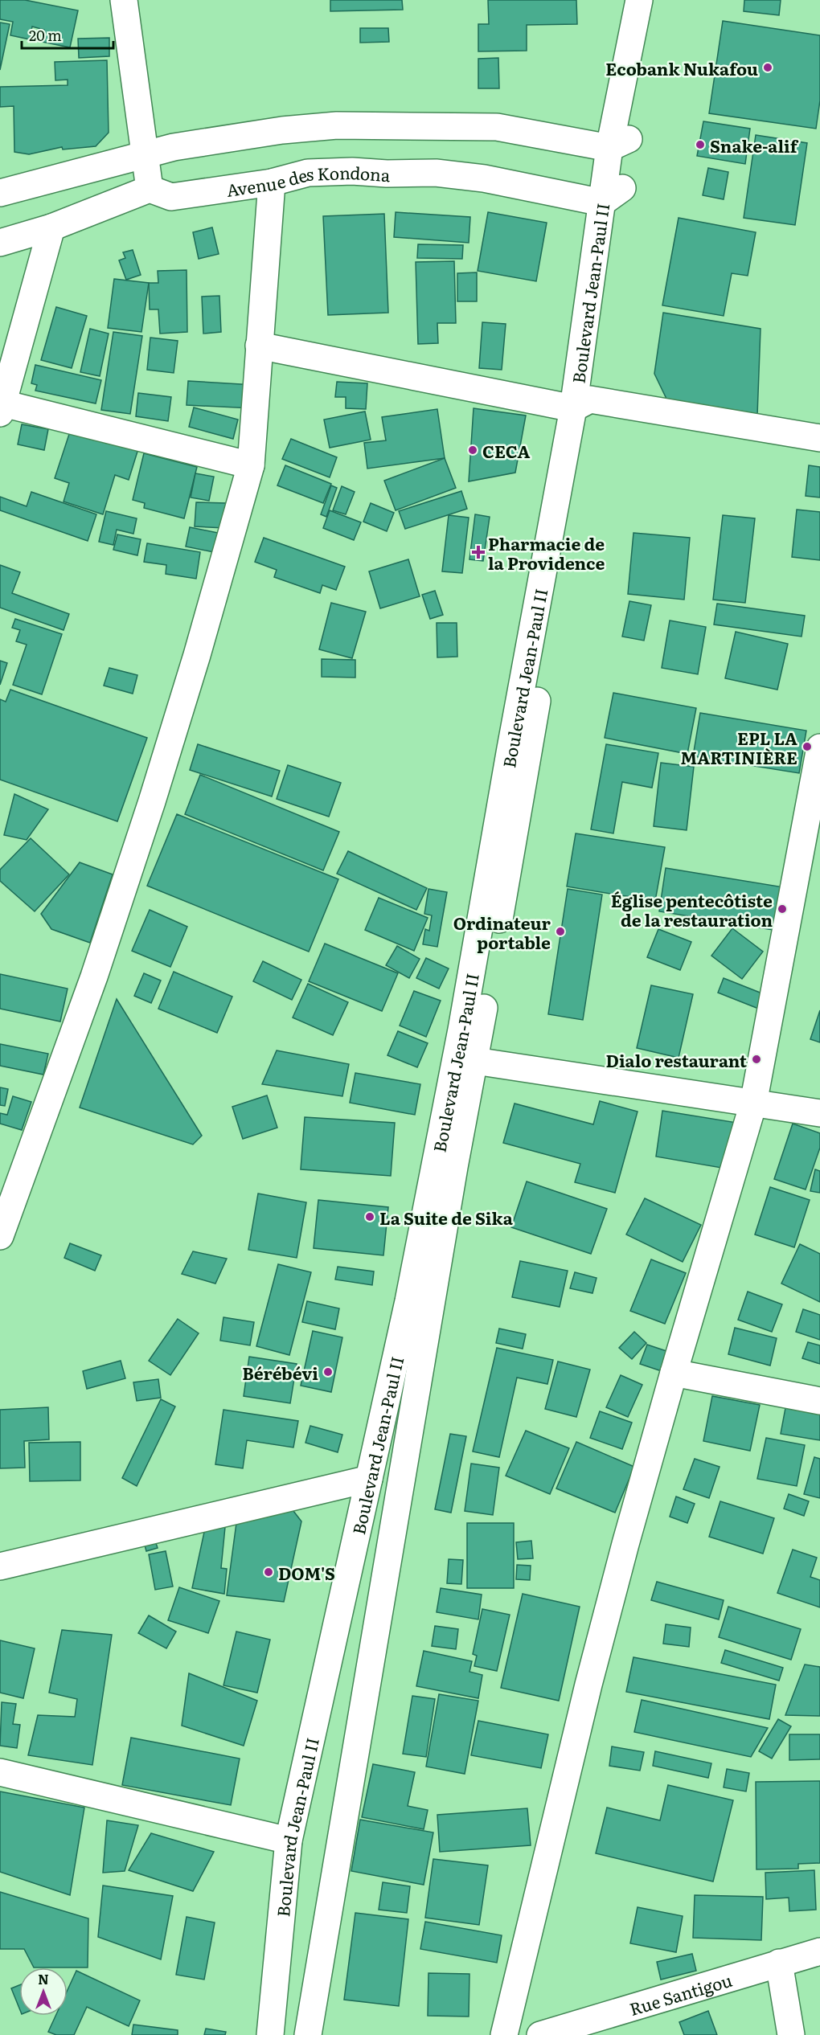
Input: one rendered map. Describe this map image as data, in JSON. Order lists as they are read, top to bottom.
{
  "streets": {
    "street": ["Avenue des Kondona", "Boulevard Jean-Paul II", "Rue Santigou"]
  },
  "crossings": [
    ["Avenue des Kondona", "Boulevard Jean-Paul II"]
  ],
  "places": {
    "other": [
      "Ecobank Nukafou",
      "Snake-alif",
      "CECA",
      "EPL LA MARTINIÈRE",
      "Église pentecôtiste de la restauration",
      "Ordinateur portable",
      "Dialo restaurant",
      "La Suite de Sika",
      "Bérébévi",
      "DOM'S"
    ],
    "health": ["Pharmacie de la Providence"]
  },
  "scale_bar": "20 m",
  "north": "top"
}
